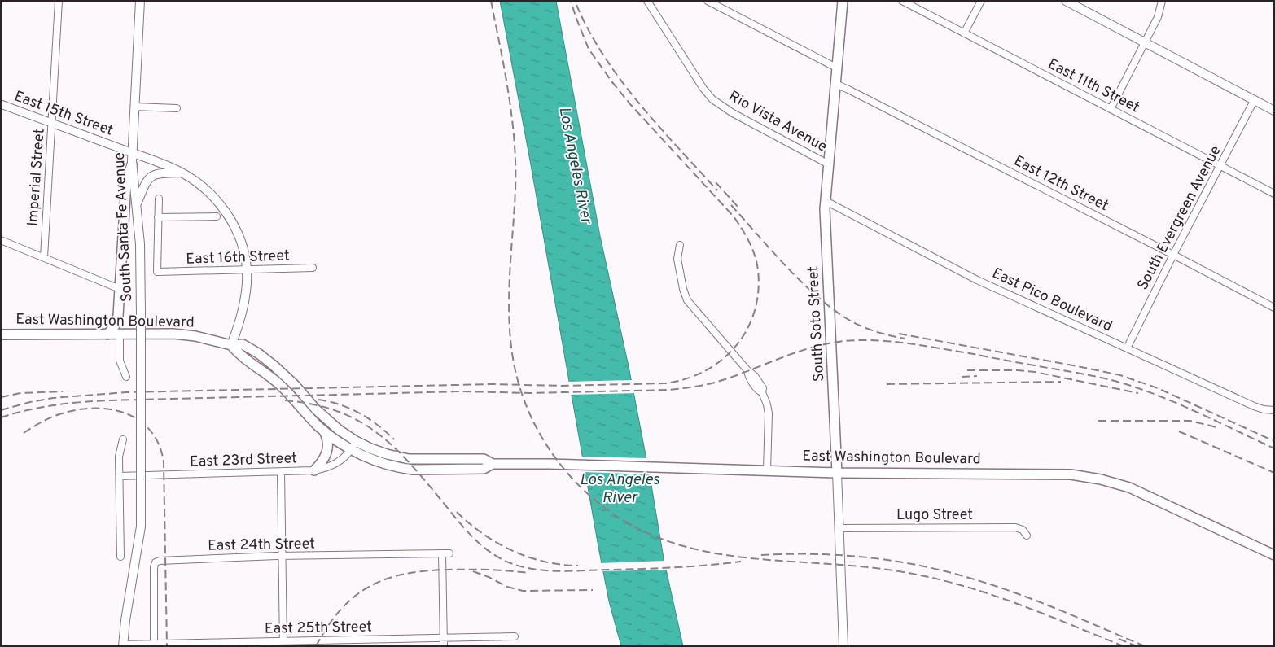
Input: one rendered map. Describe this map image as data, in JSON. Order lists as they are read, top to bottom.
{
  "streets": {
    "main road": [
      "East 15th Street",
      "South Santa Fe Avenue",
      "East Washington Boulevard",
      "South Soto Street"
    ],
    "street": [
      "East 11th Street",
      "Rio Vista Avenue",
      "Imperial Street",
      "East 12th Street",
      "South Evergreen Avenue",
      "East 16th Street",
      "East Pico Boulevard",
      "East 23rd Street",
      "Lugo Street",
      "East 24th Street",
      "East 25th Street"
    ]
  },
  "crossings": [
    ["East 11th Street", "South Evergreen Avenue"],
    ["East 15th Street", "Imperial Street"],
    ["East 15th Street", "South Santa Fe Avenue"],
    ["East 15th Street", "East 16th Street"],
    ["East 15th Street", "East Washington Boulevard"],
    ["Rio Vista Avenue", "South Soto Street"],
    ["East 12th Street", "South Evergreen Avenue"],
    ["East 12th Street", "South Soto Street"],
    ["South Evergreen Avenue", "East Pico Boulevard"],
    ["South Santa Fe Avenue", "East 25th Street"],
    ["East Pico Boulevard", "South Soto Street"],
    ["East Washington Boulevard", "South Soto Street"],
    ["East Washington Boulevard", "East 23rd Street"],
    ["South Soto Street", "Lugo Street"],
    ["East 24th Street", "East 25th Street"]
  ],
  "water": ["Los Angeles River"]
}
